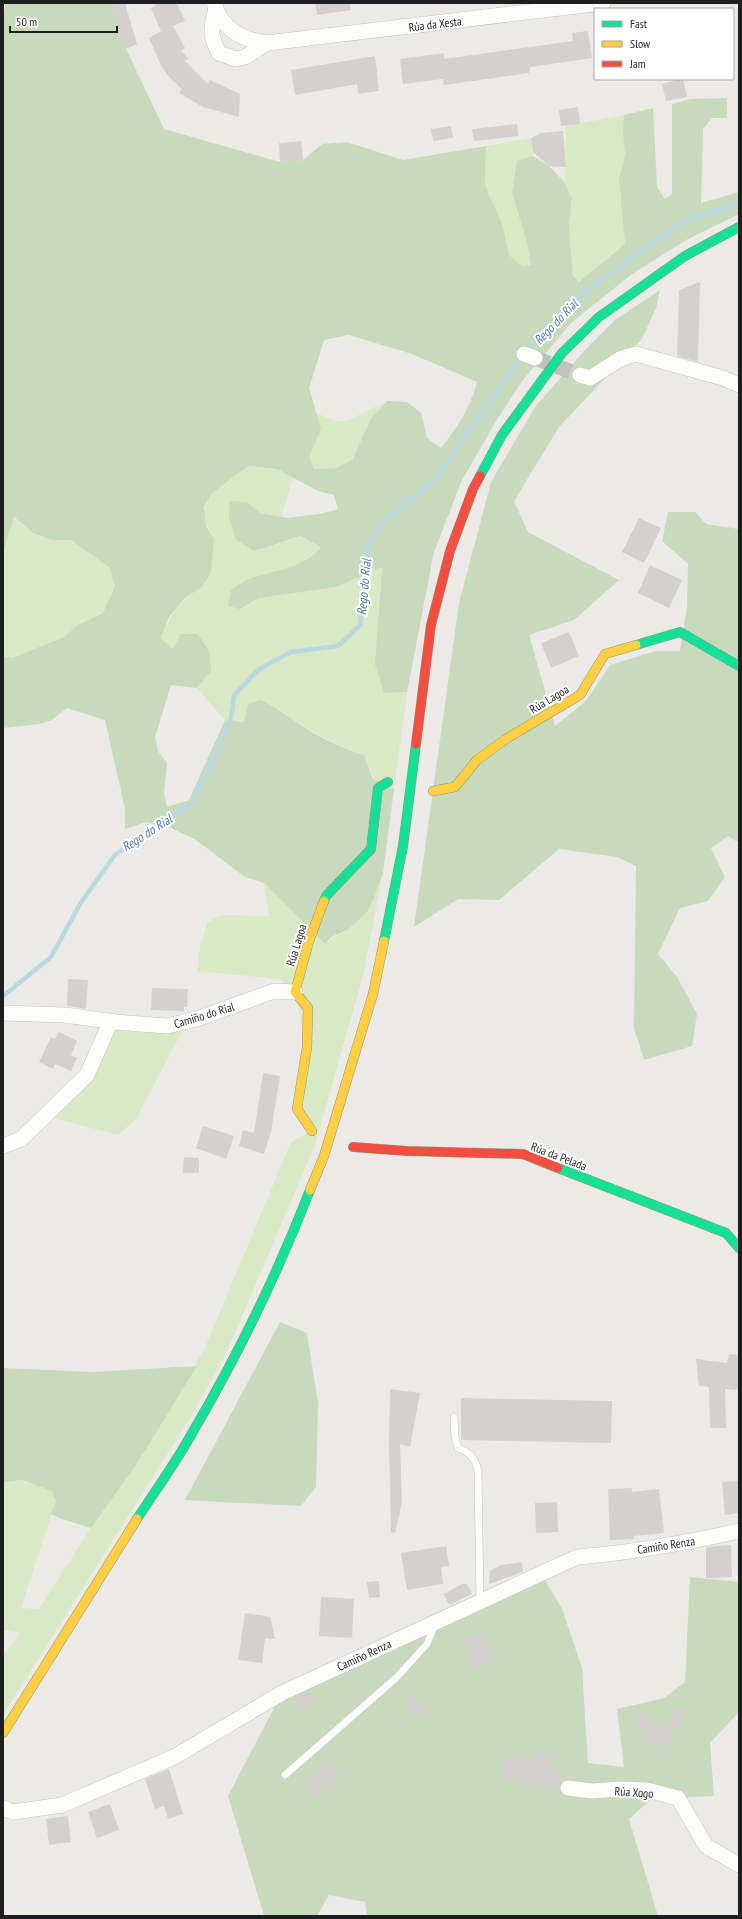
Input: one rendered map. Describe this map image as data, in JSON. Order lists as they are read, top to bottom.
{
  "streets": {
    "main road": ["Rúa Lagoa", "Rúa da Pelada"],
    "street": [
      "Rúa da Xesta",
      "Camiño do Rial",
      "Camiño Renza",
      "Rúa Xogo"
    ]
  },
  "crossings": [
    ["Rúa Lagoa", "Camiño do Rial"]
  ],
  "water": ["Rego do Rial"],
  "legend": ["Fast", "Slow", "Jam"],
  "scale_bar": "50 m"
}
